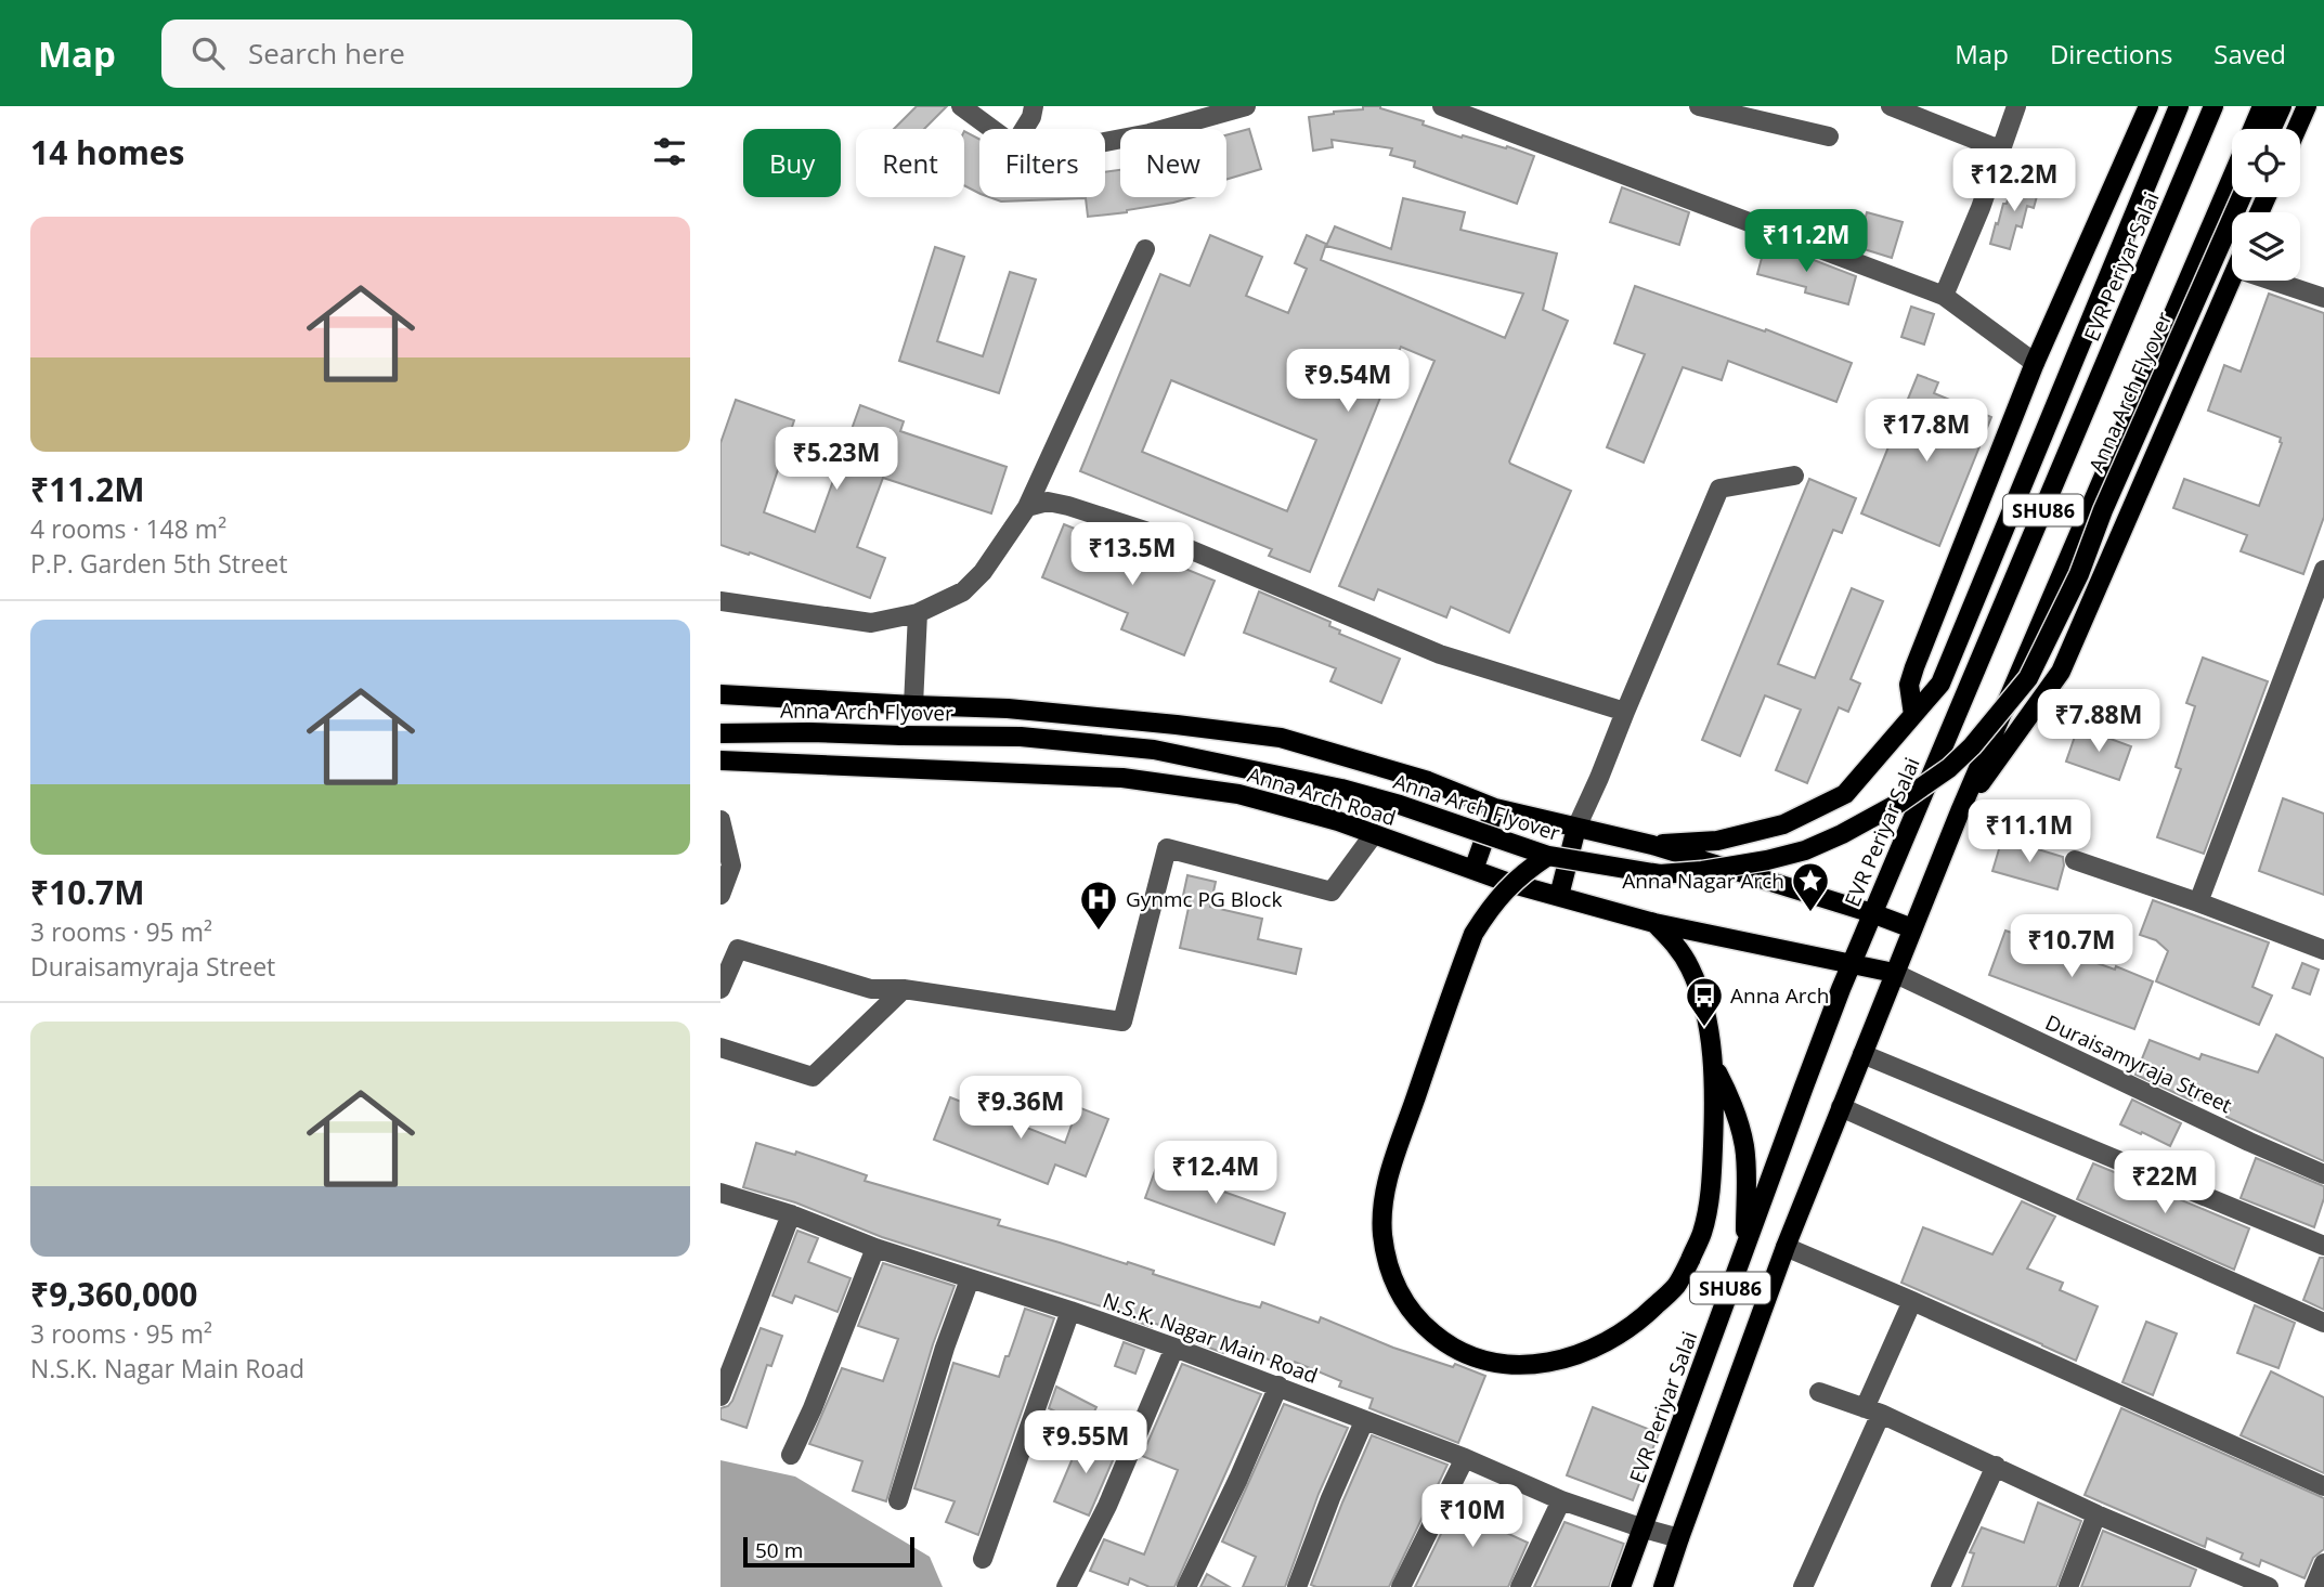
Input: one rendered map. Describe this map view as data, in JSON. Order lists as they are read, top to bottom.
{
  "streets": {
    "main road": [
      "EVR Periyar Salai",
      "Anna Arch Flyover",
      "SHU86",
      "Anna Arch Road"
    ],
    "street": ["Duraisamyraja Street", "N.S.K. Nagar Main Road"]
  },
  "crossings": [
    ["EVR Periyar Salai", "Anna Arch Road"],
    ["EVR Periyar Salai", "N.S.K. Nagar Main Road"],
    ["SHU86", "Anna Arch Road"],
    ["SHU86", "Duraisamyraja Street"],
    ["SHU86", "N.S.K. Nagar Main Road"],
    ["Anna Arch Road", "Duraisamyraja Street"]
  ],
  "places": {
    "place": ["Anna Nagar Arch"],
    "hospital": ["Gynmc PG Block"],
    "bus stop": ["Anna Arch"]
  },
  "scale_bar": "50 m",
  "page": {
    "header": "Map",
    "search": "Search here",
    "nav": ["Map", "Directions", "Saved"],
    "heading": "14 homes",
    "chip": [
      "Buy",
      "Rent",
      "Filters",
      "New"
    ],
    "price": [
      "₹12.2M",
      "₹11.2M",
      "₹9.54M",
      "₹17.8M",
      "₹5.23M",
      "₹13.5M",
      "₹7.88M",
      "₹11.1M",
      "₹10.7M",
      "₹9.36M",
      "₹12.4M",
      "₹22M",
      "₹9.55M",
      "₹10M"
    ],
    "list": [
      {
        "name": "₹11.2M",
        "note": "4 rooms · 148 m² · P.P. Garden 5th Street"
      },
      {
        "name": "₹10.7M",
        "note": "3 rooms · 95 m² · Duraisamyraja Street"
      },
      {
        "name": "₹9,360,000",
        "note": "3 rooms · 95 m² · N.S.K. Nagar Main Road"
      }
    ],
    "scale": "50 m"
  }
}
